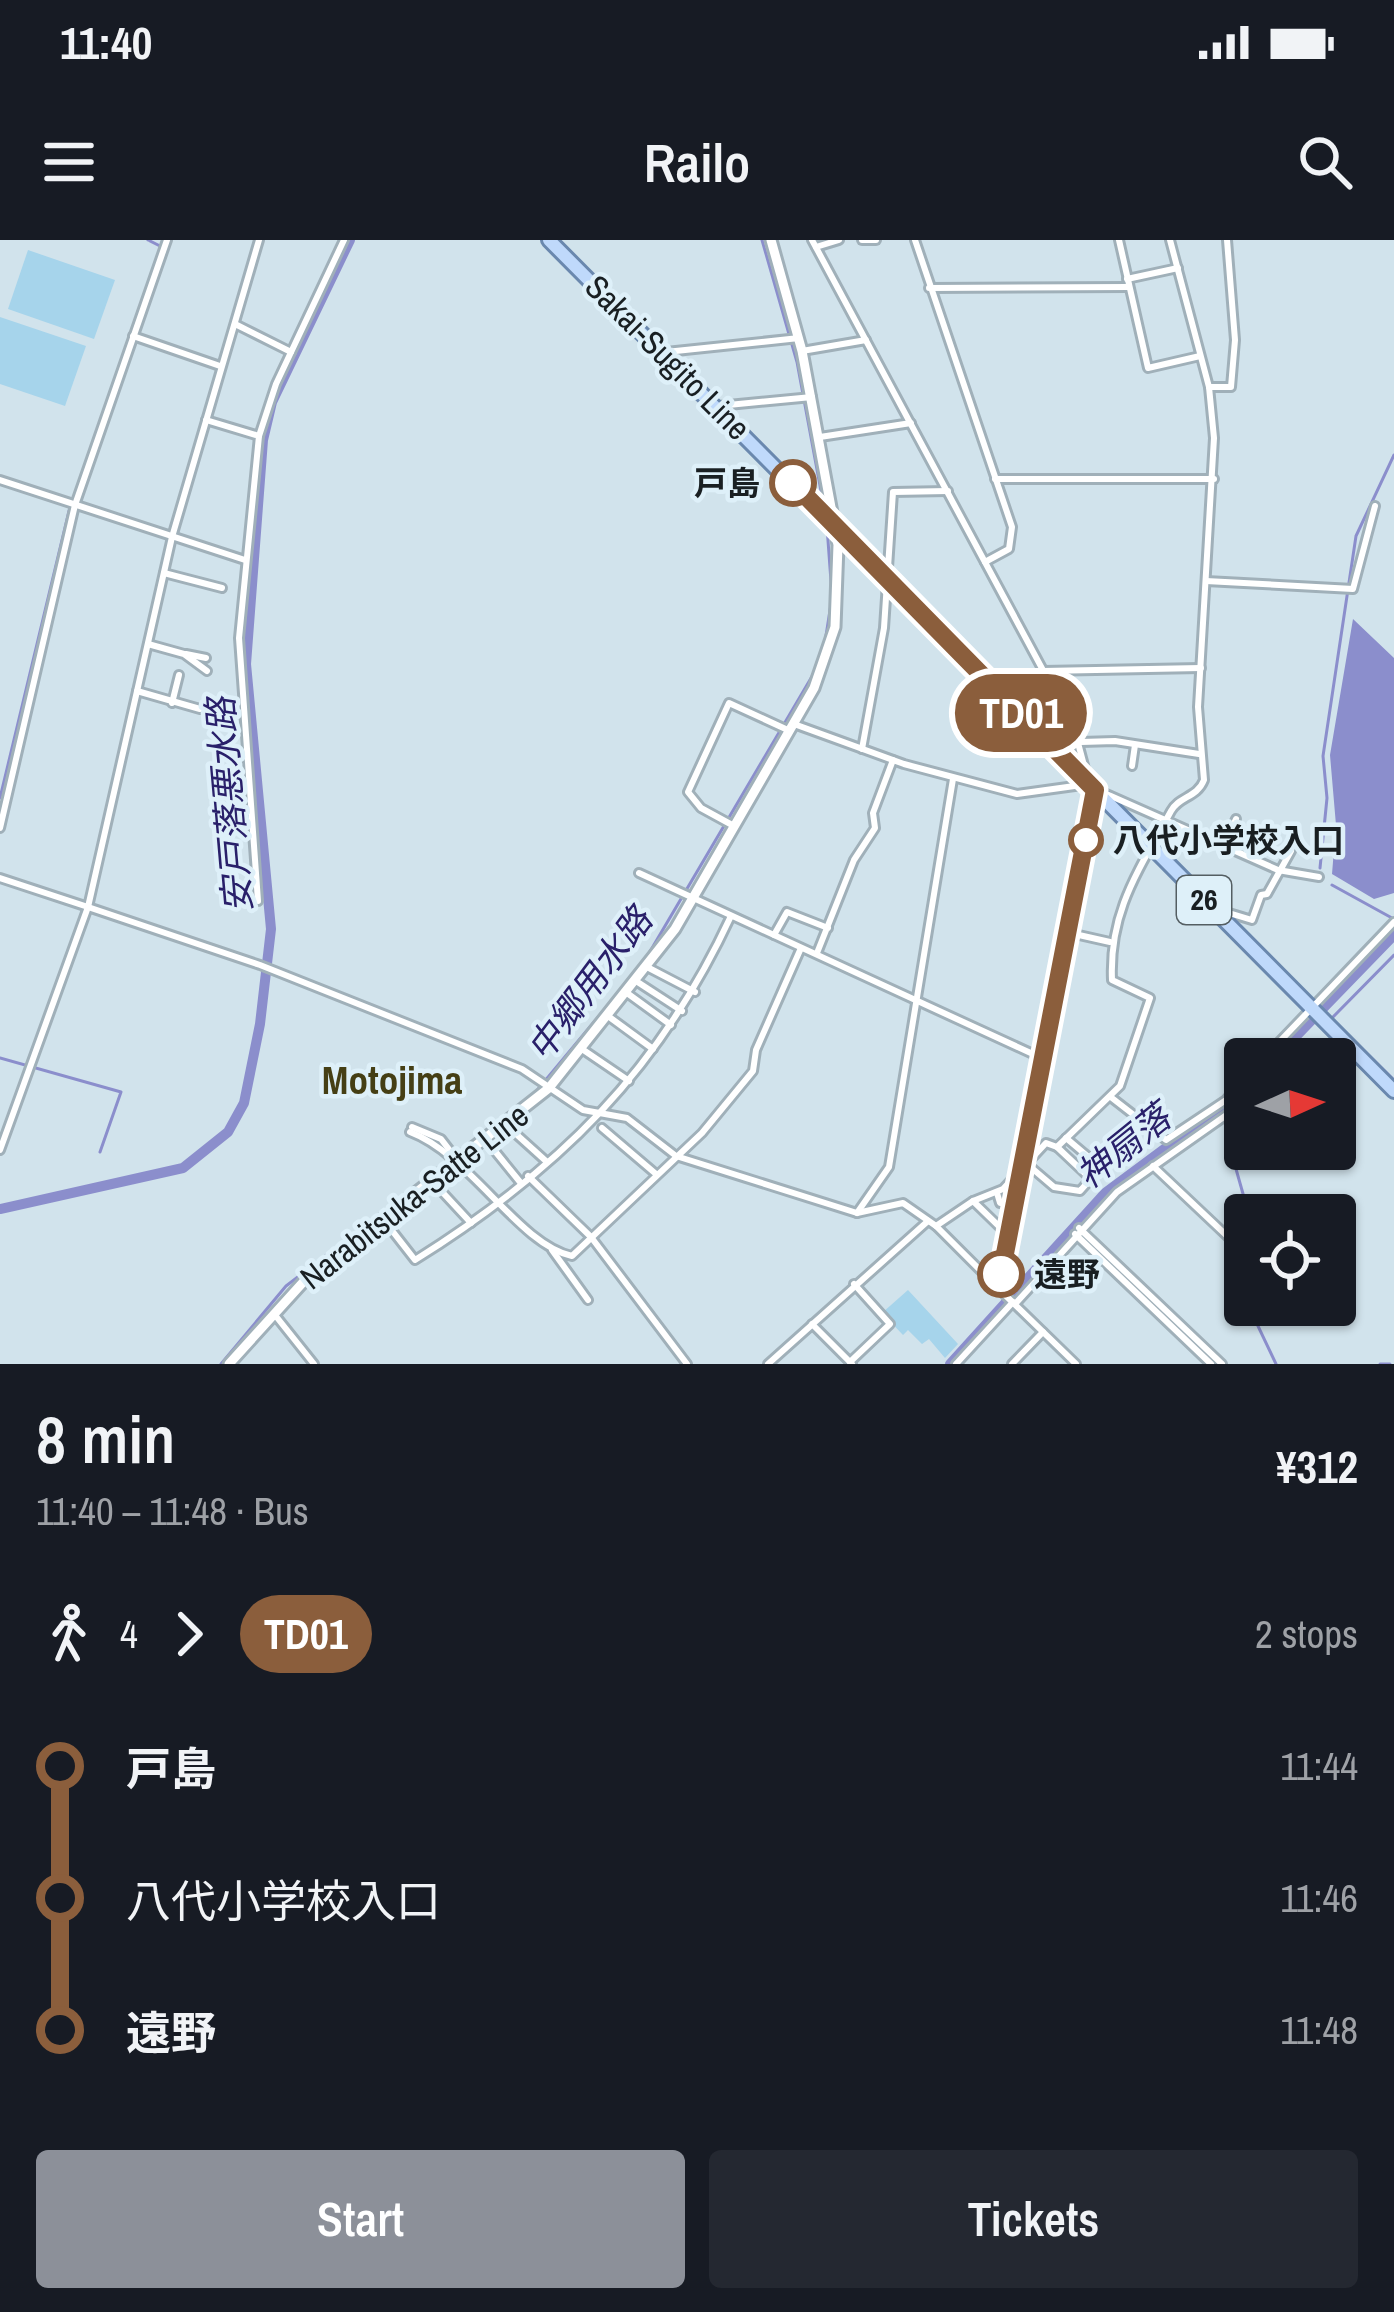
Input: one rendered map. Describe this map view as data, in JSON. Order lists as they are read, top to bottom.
{
  "streets": {
    "main road": ["Sakai-Sugito Line", "26", "Narabitsuka-Satte Line"]
  },
  "crossings": [
    ["Sakai-Sugito Line", "Narabitsuka-Satte Line"]
  ],
  "districts": ["Motojima"],
  "water": ["安戸落悪水路", "中郷用水路", "神扇落"],
  "places": ["戸島", "八代小学校入口", "遠野"],
  "lines": ["bus line TD01"],
  "north": "right",
  "page": {
    "status": "11:40",
    "header": "Railo",
    "on_map": "TD01",
    "heading": ["8 min", "11:40 – 11:48 · Bus", "¥312"],
    "legs": ["4", "TD01", "2 stops"],
    "list": [
      {
        "name": "戸島",
        "value": "11:44"
      },
      {
        "name": "八代小学校入口",
        "value": "11:46"
      },
      {
        "name": "遠野",
        "value": "11:48"
      }
    ],
    "buttons": ["Start", "Tickets"]
  }
}
